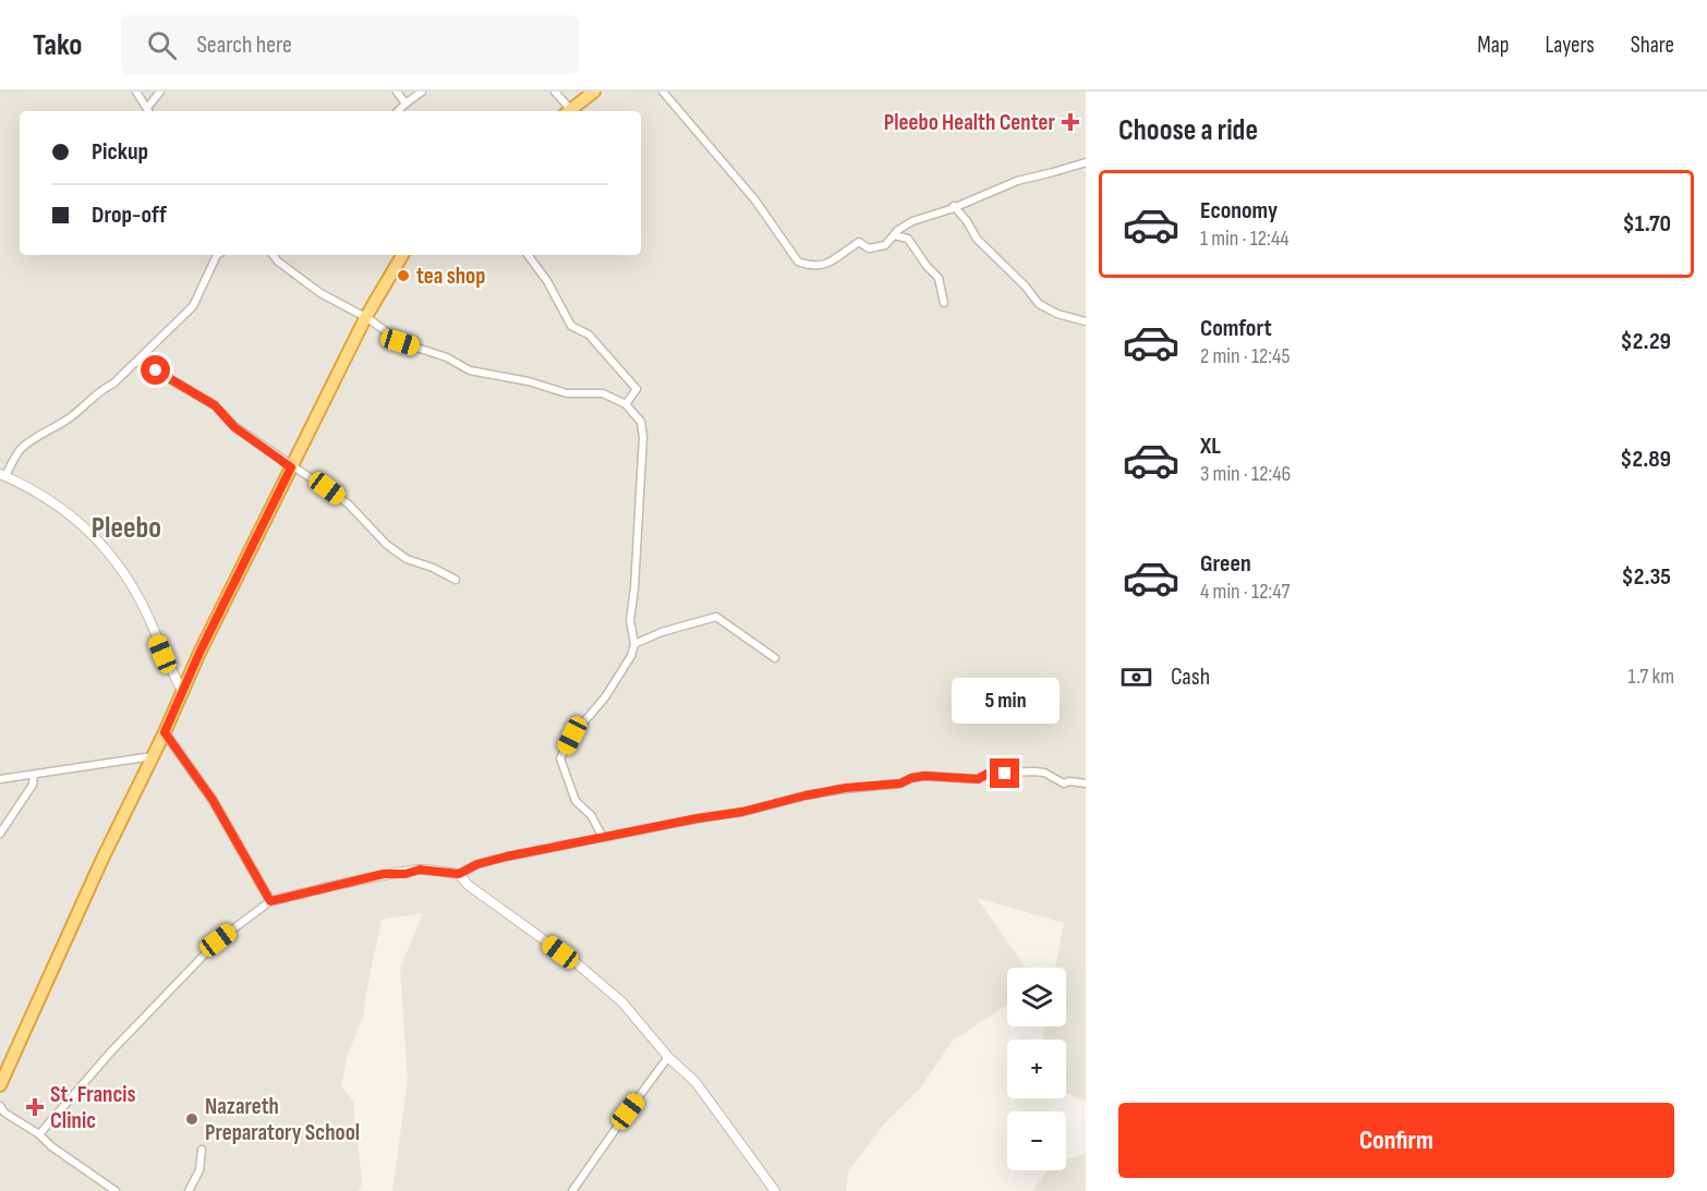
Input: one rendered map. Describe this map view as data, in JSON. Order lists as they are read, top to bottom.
{
  "districts": ["Pleebo"],
  "places": {
    "health": ["Pleebo Health Center", "St. Francis Clinic"],
    "other": ["tea shop", "Nazareth Preparatory School"]
  },
  "page": {
    "header": "Tako",
    "search": "Search here",
    "nav": ["Map", "Layers", "Share"],
    "heading": "Choose a ride",
    "banner": ["Pickup", "Drop-off"],
    "list": [
      {
        "name": "Economy",
        "note": "1 min · 12:44",
        "value": "$1.70"
      },
      {
        "name": "Comfort",
        "note": "2 min · 12:45",
        "value": "$2.29"
      },
      {
        "name": "XL",
        "note": "3 min · 12:46",
        "value": "$2.89"
      },
      {
        "name": "Green",
        "note": "4 min · 12:47",
        "value": "$2.35"
      }
    ],
    "pay": ["Cash", "1.7 km"],
    "bubble": "5 min",
    "map_buttons": ["+", "−"],
    "buttons": "Confirm"
  }
}
